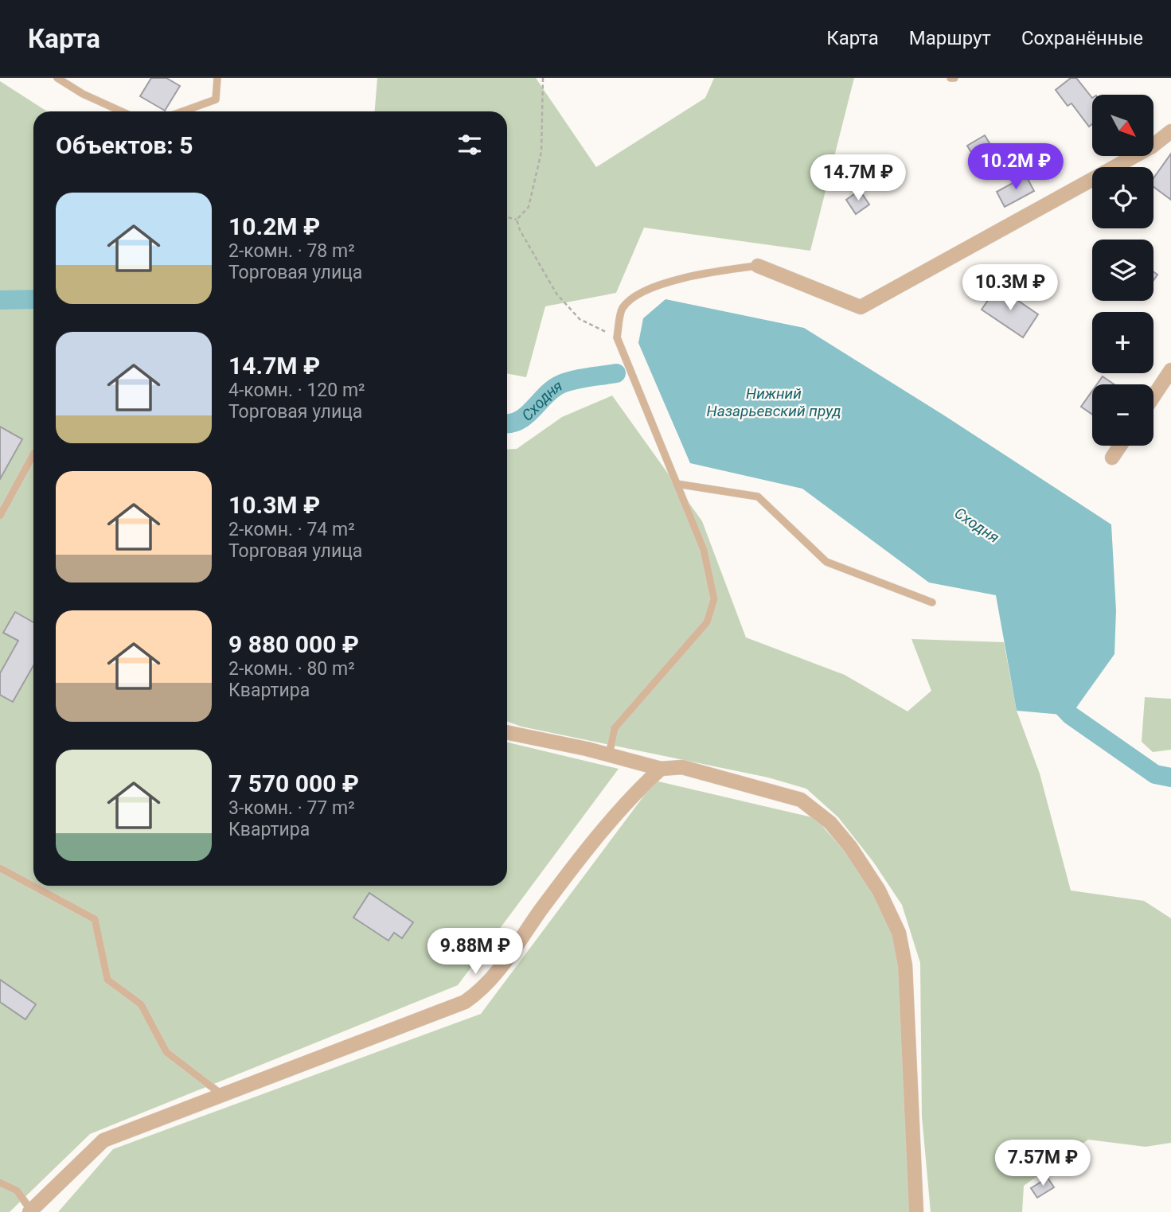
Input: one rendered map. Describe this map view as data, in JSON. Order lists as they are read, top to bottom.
{
  "water": ["Нижний Назарьевский пруд", "Сходня"],
  "north": "bottom right",
  "page": {
    "header": "Карта",
    "nav": ["Карта", "Маршрут", "Сохранённые"],
    "map_buttons": ["+", "−"],
    "heading": "Объектов: 5",
    "price": [
      "10.2M ₽",
      "14.7M ₽",
      "10.3M ₽",
      "9.88M ₽",
      "7.57M ₽"
    ],
    "list": [
      {
        "name": "10.2M ₽",
        "note": "2-комн. · 78 m² · Торговая улица"
      },
      {
        "name": "14.7M ₽",
        "note": "4-комн. · 120 m² · Торговая улица"
      },
      {
        "name": "10.3M ₽",
        "note": "2-комн. · 74 m² · Торговая улица"
      },
      {
        "name": "9 880 000 ₽",
        "note": "2-комн. · 80 m² · Квартира"
      },
      {
        "name": "7 570 000 ₽",
        "note": "3-комн. · 77 m² · Квартира"
      }
    ]
  }
}
